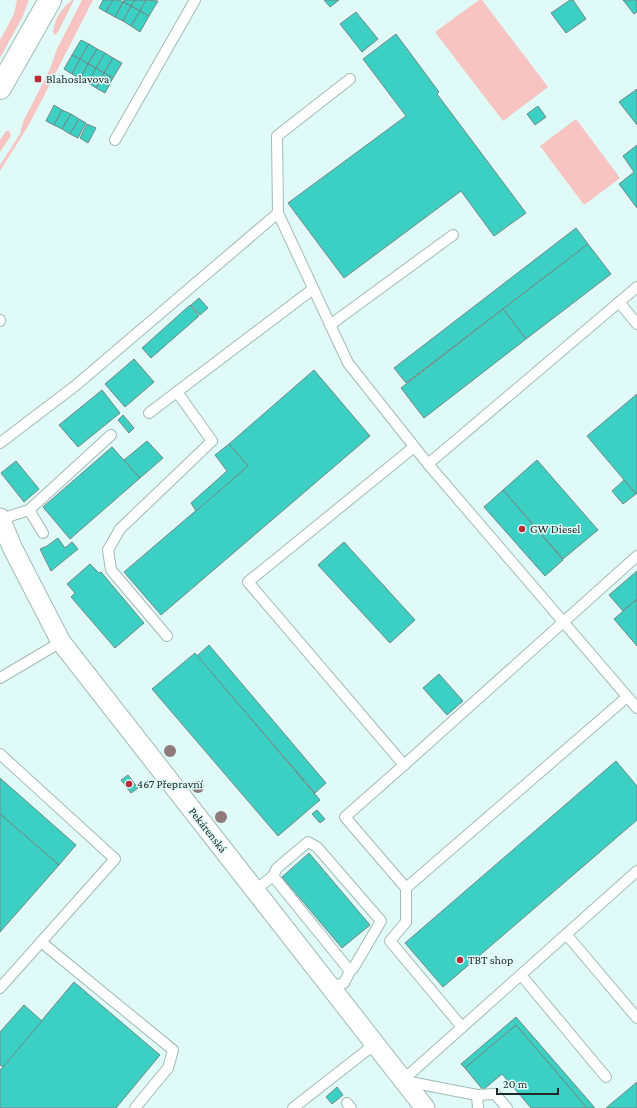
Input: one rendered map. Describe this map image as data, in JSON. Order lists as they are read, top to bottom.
{
  "streets": {
    "street": ["Pekárenská"]
  },
  "places": {
    "transit": ["Blahoslavova"],
    "other": ["GW Diesel", "467 Přepravní", "TBT shop"]
  },
  "scale_bar": "20 m"
}
